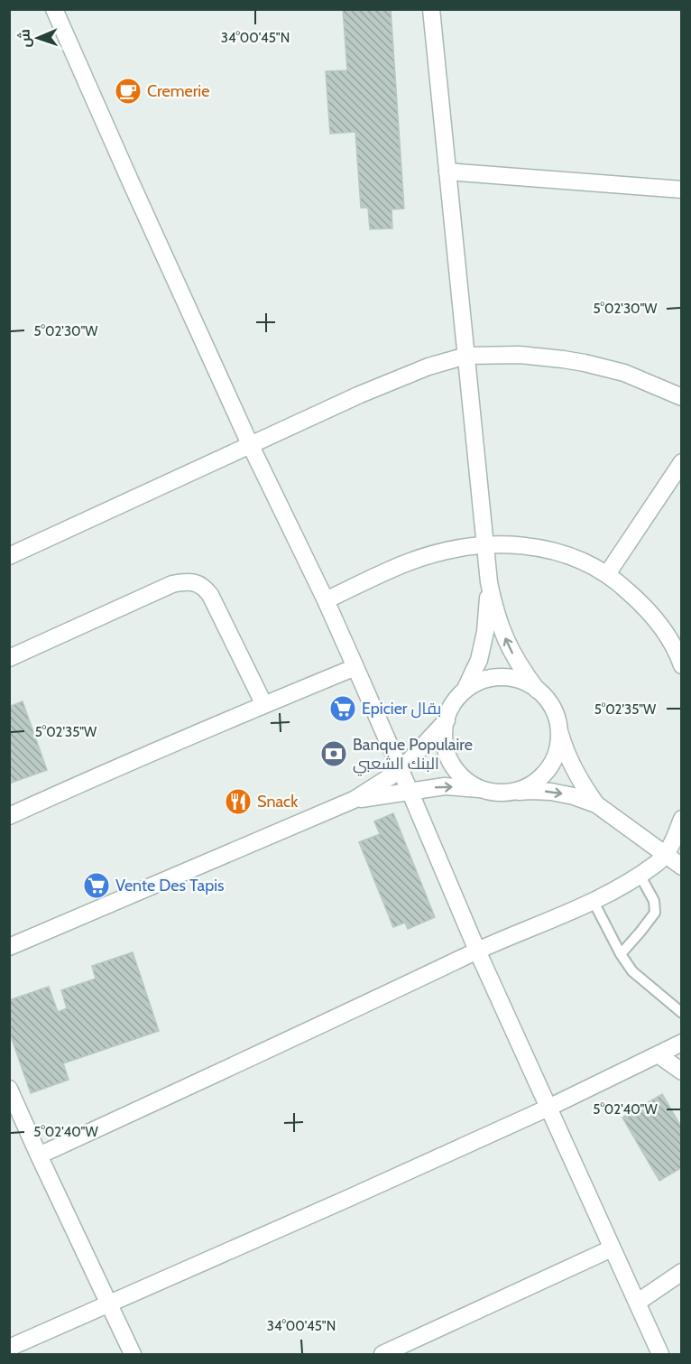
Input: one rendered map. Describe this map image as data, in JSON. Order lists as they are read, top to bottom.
{
  "places": {
    "cafe": ["Cremerie"],
    "supermarket": ["Epicier بقال", "Vente Des Tapis"],
    "bank": ["Banque Populaire البنك الشعبي"],
    "restaurant": ["Snack"]
  },
  "north": "left",
  "coordinates": [
    "34°00'45\"N",
    "5°02'30\"W",
    "5°02'35\"W",
    "5°02'40\"W"
  ]
}
